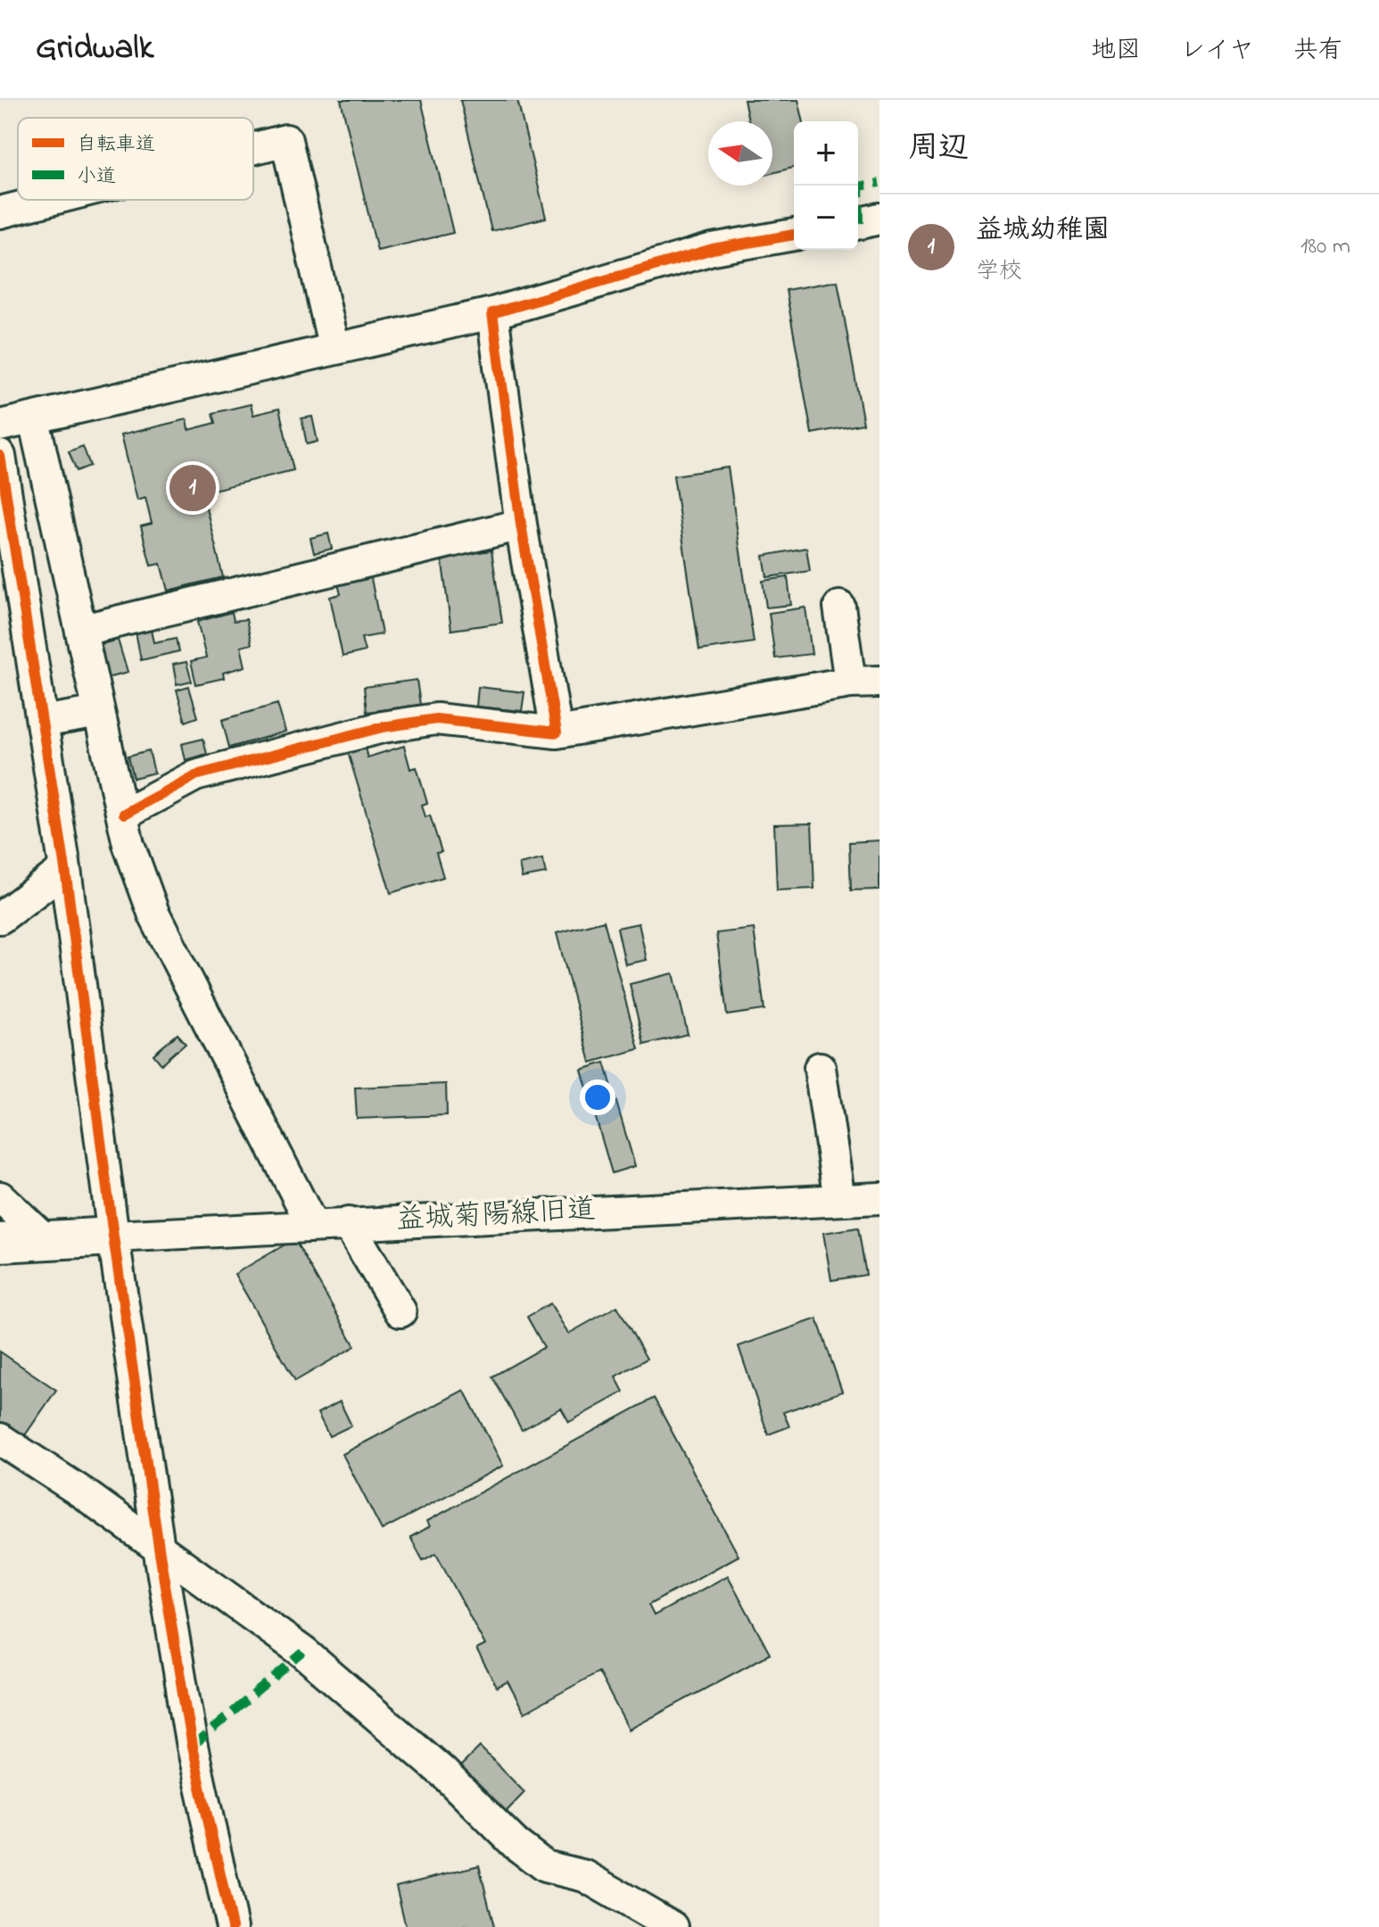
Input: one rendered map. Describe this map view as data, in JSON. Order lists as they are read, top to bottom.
{
  "streets": {
    "street": ["益城菊陽線旧道"]
  },
  "legend": ["自転車道", "小道"],
  "north": "left",
  "page": {
    "header": "Gridwalk",
    "nav": ["地図", "レイヤ", "共有"],
    "heading": "周辺",
    "map_buttons": ["+", "−"],
    "list": [
      {
        "mark": "1",
        "name": "益城幼稚園",
        "note": "学校",
        "value": "180 m"
      }
    ],
    "pins": "1"
  }
}
